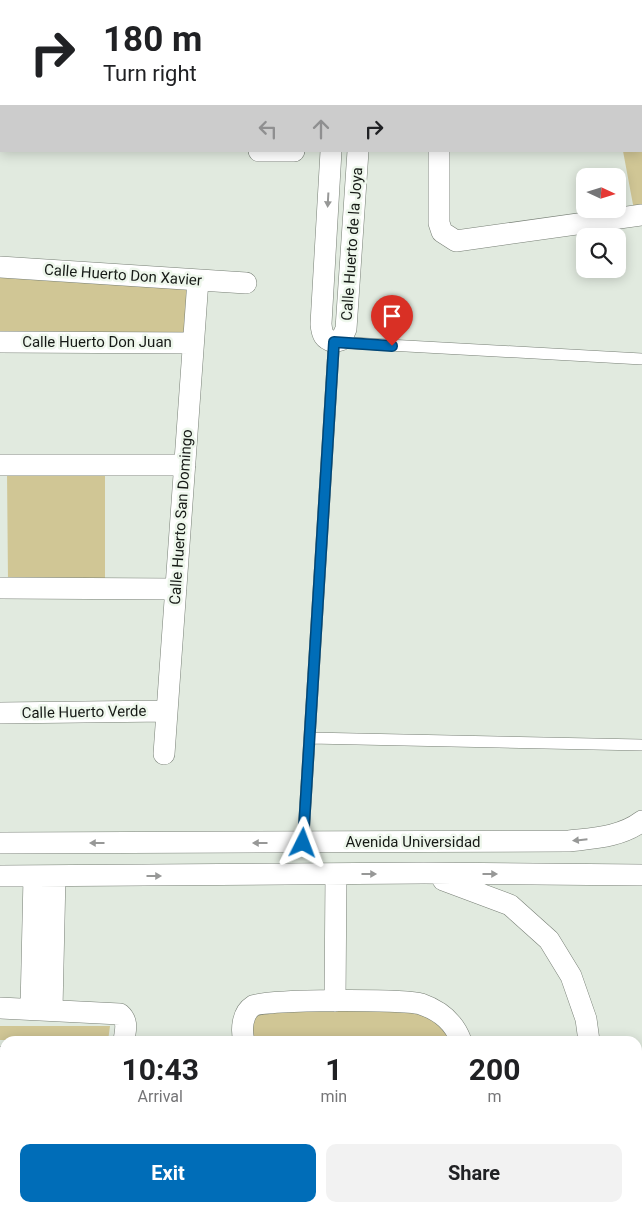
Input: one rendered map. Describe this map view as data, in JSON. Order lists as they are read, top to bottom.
{
  "streets": {
    "street": [
      "Calle Huerto de la Joya",
      "Calle Huerto Don Xavier",
      "Calle Huerto Don Juan",
      "Calle Huerto San Domingo",
      "Calle Huerto Verde",
      "Avenida Universidad"
    ]
  },
  "crossings": [
    ["Calle Huerto Don Xavier", "Calle Huerto San Domingo"],
    ["Calle Huerto Don Juan", "Calle Huerto San Domingo"],
    ["Calle Huerto San Domingo", "Calle Huerto Verde"]
  ],
  "north": "right",
  "page": {
    "turn": ["180 m", "Turn right"],
    "eta": [
      "10:43",
      "Arrival",
      "1",
      "min",
      "200",
      "m"
    ],
    "buttons": ["Exit", "Share"]
  }
}
